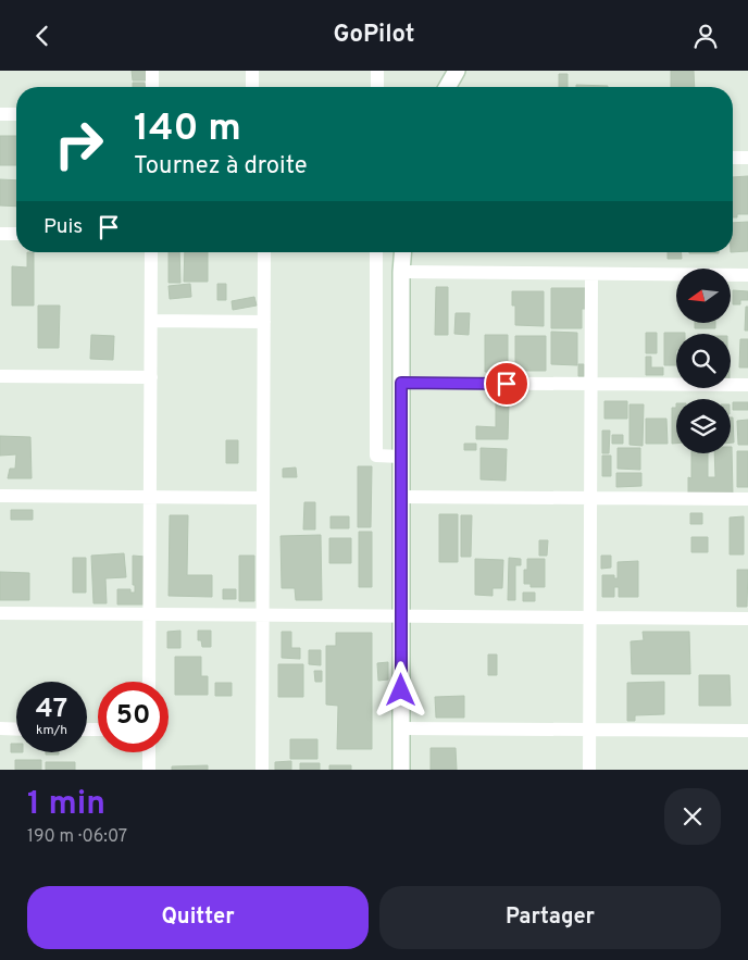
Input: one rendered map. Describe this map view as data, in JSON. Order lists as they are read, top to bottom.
{
  "north": "left",
  "page": {
    "header": "GoPilot",
    "turn": ["140 m", "Tournez à droite"],
    "then": "Puis",
    "speed": "47 km/h",
    "limit": "50",
    "heading": ["1 min", "190 m · 06:07"],
    "buttons": ["Quitter", "Partager"]
  }
}
